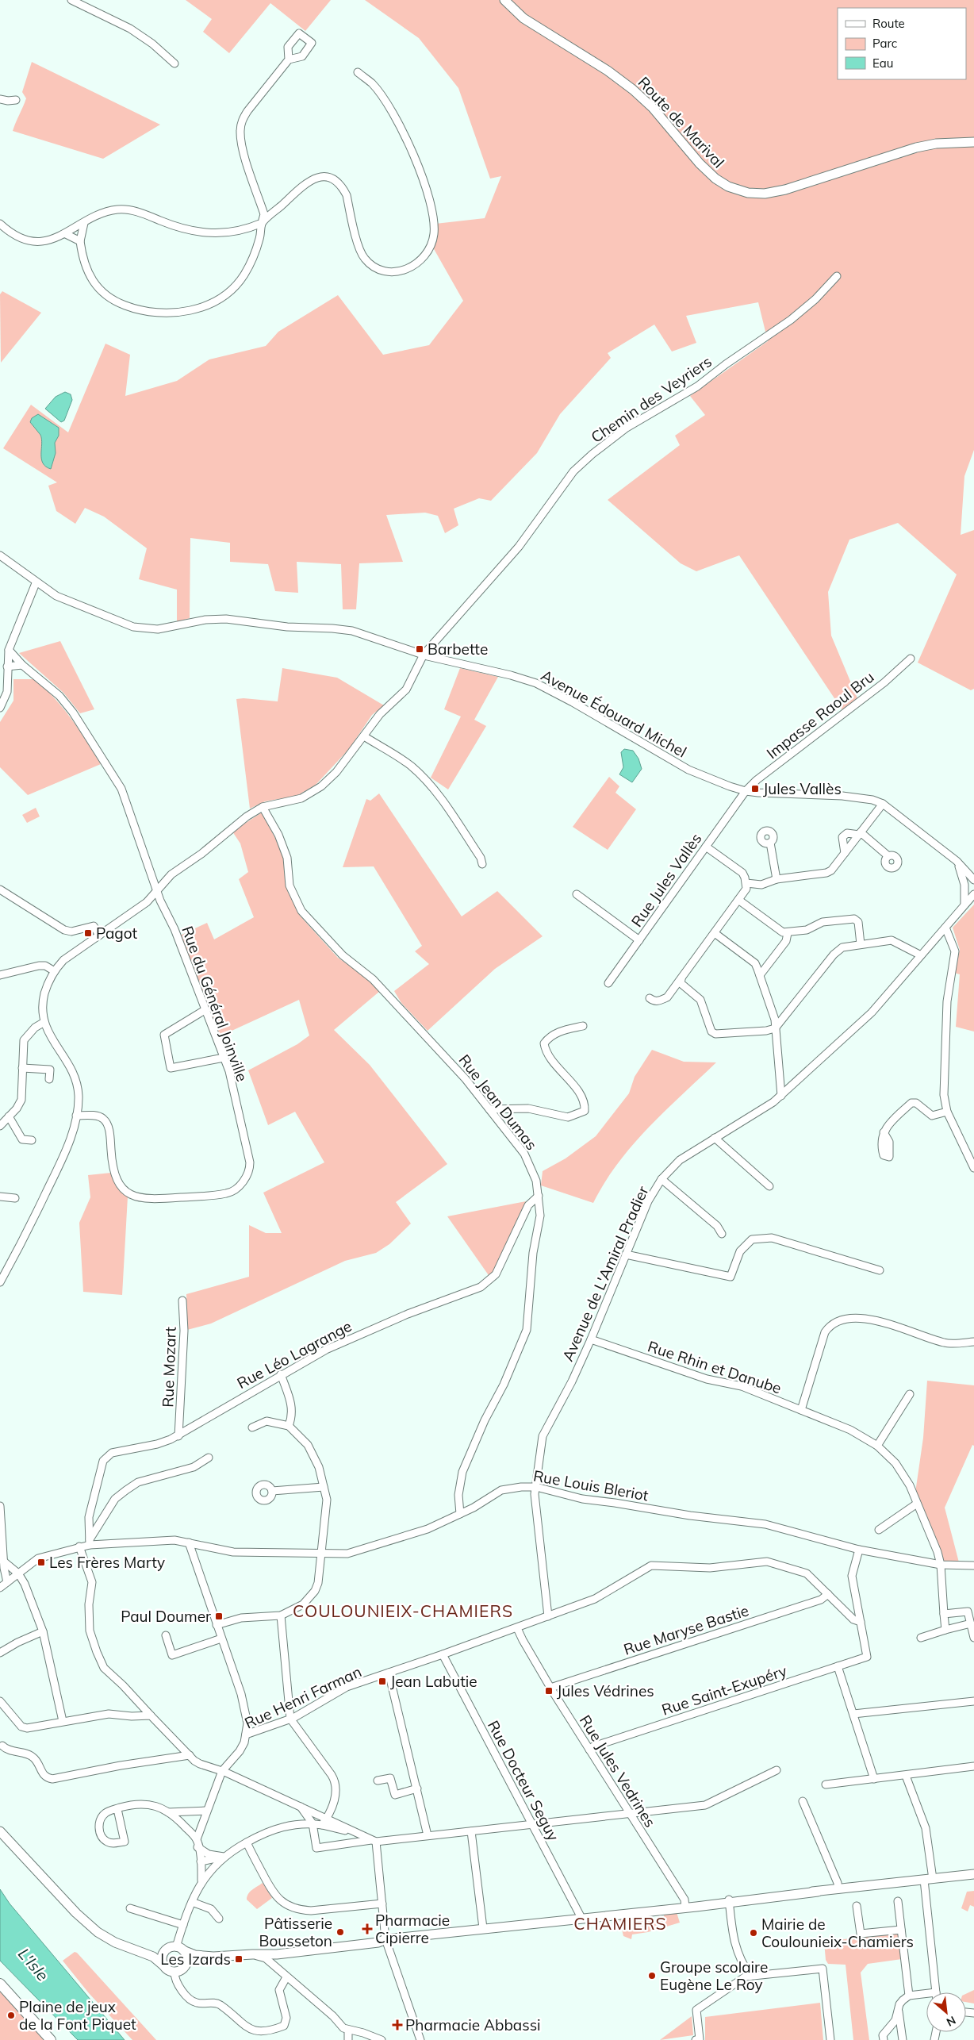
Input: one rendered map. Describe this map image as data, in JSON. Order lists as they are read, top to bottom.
{
  "streets": {
    "main road": ["Route de Marival"],
    "street": [
      "Chemin des Veyriers",
      "Avenue Édouard Michel",
      "Impasse Raoul Bru",
      "Rue Jules Vallès",
      "Rue du Général Joinville",
      "Rue Jean Dumas",
      "Avenue de L'Amiral Pradier",
      "Rue Léo Lagrange",
      "Rue Mozart",
      "Rue Rhin et Danube",
      "Rue Louis Bleriot",
      "Rue Maryse Bastie",
      "Rue Saint-Exupéry",
      "Rue Henri Farman",
      "Rue Jules Vedrines",
      "Rue Docteur Seguy"
    ]
  },
  "crossings": [
    ["Chemin des Veyriers", "Avenue Édouard Michel"],
    ["Chemin des Veyriers", "Rue du Général Joinville"],
    ["Chemin des Veyriers", "Rue Jean Dumas"],
    ["Avenue Édouard Michel", "Impasse Raoul Bru"],
    ["Avenue Édouard Michel", "Rue Jules Vallès"],
    ["Impasse Raoul Bru", "Rue Jules Vallès"],
    ["Rue Jean Dumas", "Rue Léo Lagrange"],
    ["Rue Jean Dumas", "Rue Louis Bleriot"],
    ["Avenue de L'Amiral Pradier", "Rue Rhin et Danube"],
    ["Avenue de L'Amiral Pradier", "Rue Louis Bleriot"],
    ["Avenue de L'Amiral Pradier", "Rue Henri Farman"],
    ["Rue Léo Lagrange", "Rue Mozart"],
    ["Rue Léo Lagrange", "Rue Louis Bleriot"],
    ["Rue Rhin et Danube", "Rue Louis Bleriot"],
    ["Rue Maryse Bastie", "Rue Henri Farman"],
    ["Rue Maryse Bastie", "Rue Jules Vedrines"],
    ["Rue Saint-Exupéry", "Rue Henri Farman"],
    ["Rue Saint-Exupéry", "Rue Jules Vedrines"],
    ["Rue Henri Farman", "Rue Jules Vedrines"],
    ["Rue Henri Farman", "Rue Docteur Seguy"]
  ],
  "districts": ["COULOUNIEIX-CHAMIERS", "CHAMIERS"],
  "water": ["L'Isle"],
  "places": {
    "transit": [
      "Barbette",
      "Jules Vallès",
      "Pagot",
      "Les Frères Marty",
      "Paul Doumer",
      "Jean Labutie",
      "Jules Védrines",
      "Les Izards"
    ],
    "health": ["Pharmacie Cipierre", "Pharmacie Abbassi"],
    "other": [
      "Pâtisserie Bousseton",
      "Mairie de Coulounieix-Chamiers",
      "Groupe scolaire Eugène Le Roy",
      "Plaine de jeux de la Font Piquet"
    ]
  },
  "legend": ["Route", "Parc", "Eau"],
  "north": "bottom right"
}
